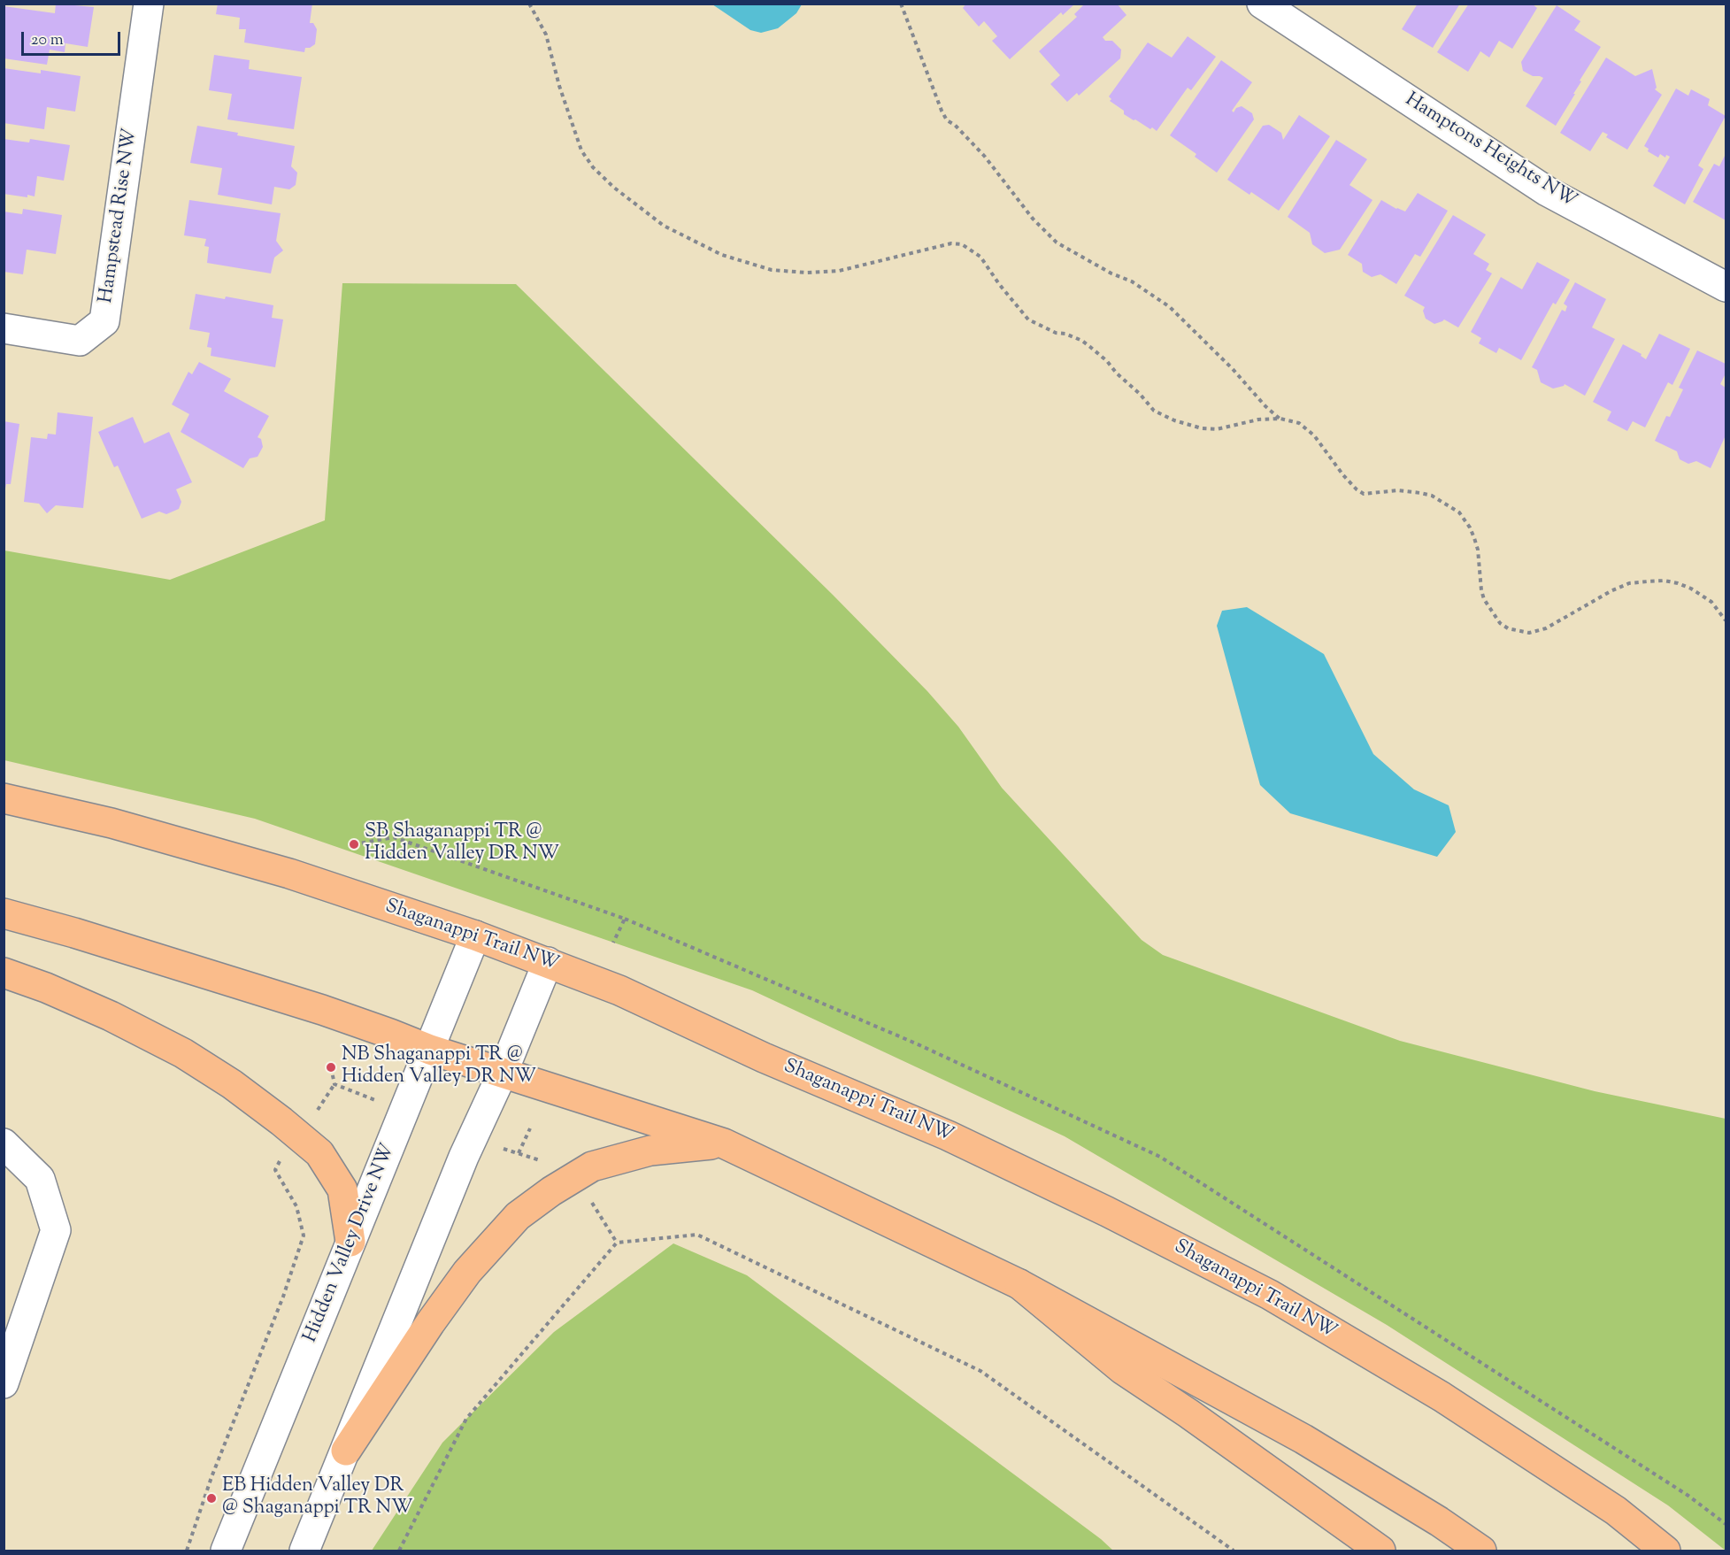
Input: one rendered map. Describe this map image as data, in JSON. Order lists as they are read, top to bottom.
{
  "streets": {
    "main road": ["Shaganappi Trail NW"],
    "street": ["Hamptons Heights NW", "Hampstead Rise NW", "Hidden Valley Drive NW"]
  },
  "crossings": [
    ["Shaganappi Trail NW", "Hidden Valley Drive NW"]
  ],
  "places": ["SB Shaganappi TR @ Hidden Valley DR NW", "NB Shaganappi TR @ Hidden Valley DR NW", "EB Hidden Valley DR @ Shaganappi TR NW"],
  "scale_bar": "20 m"
}
